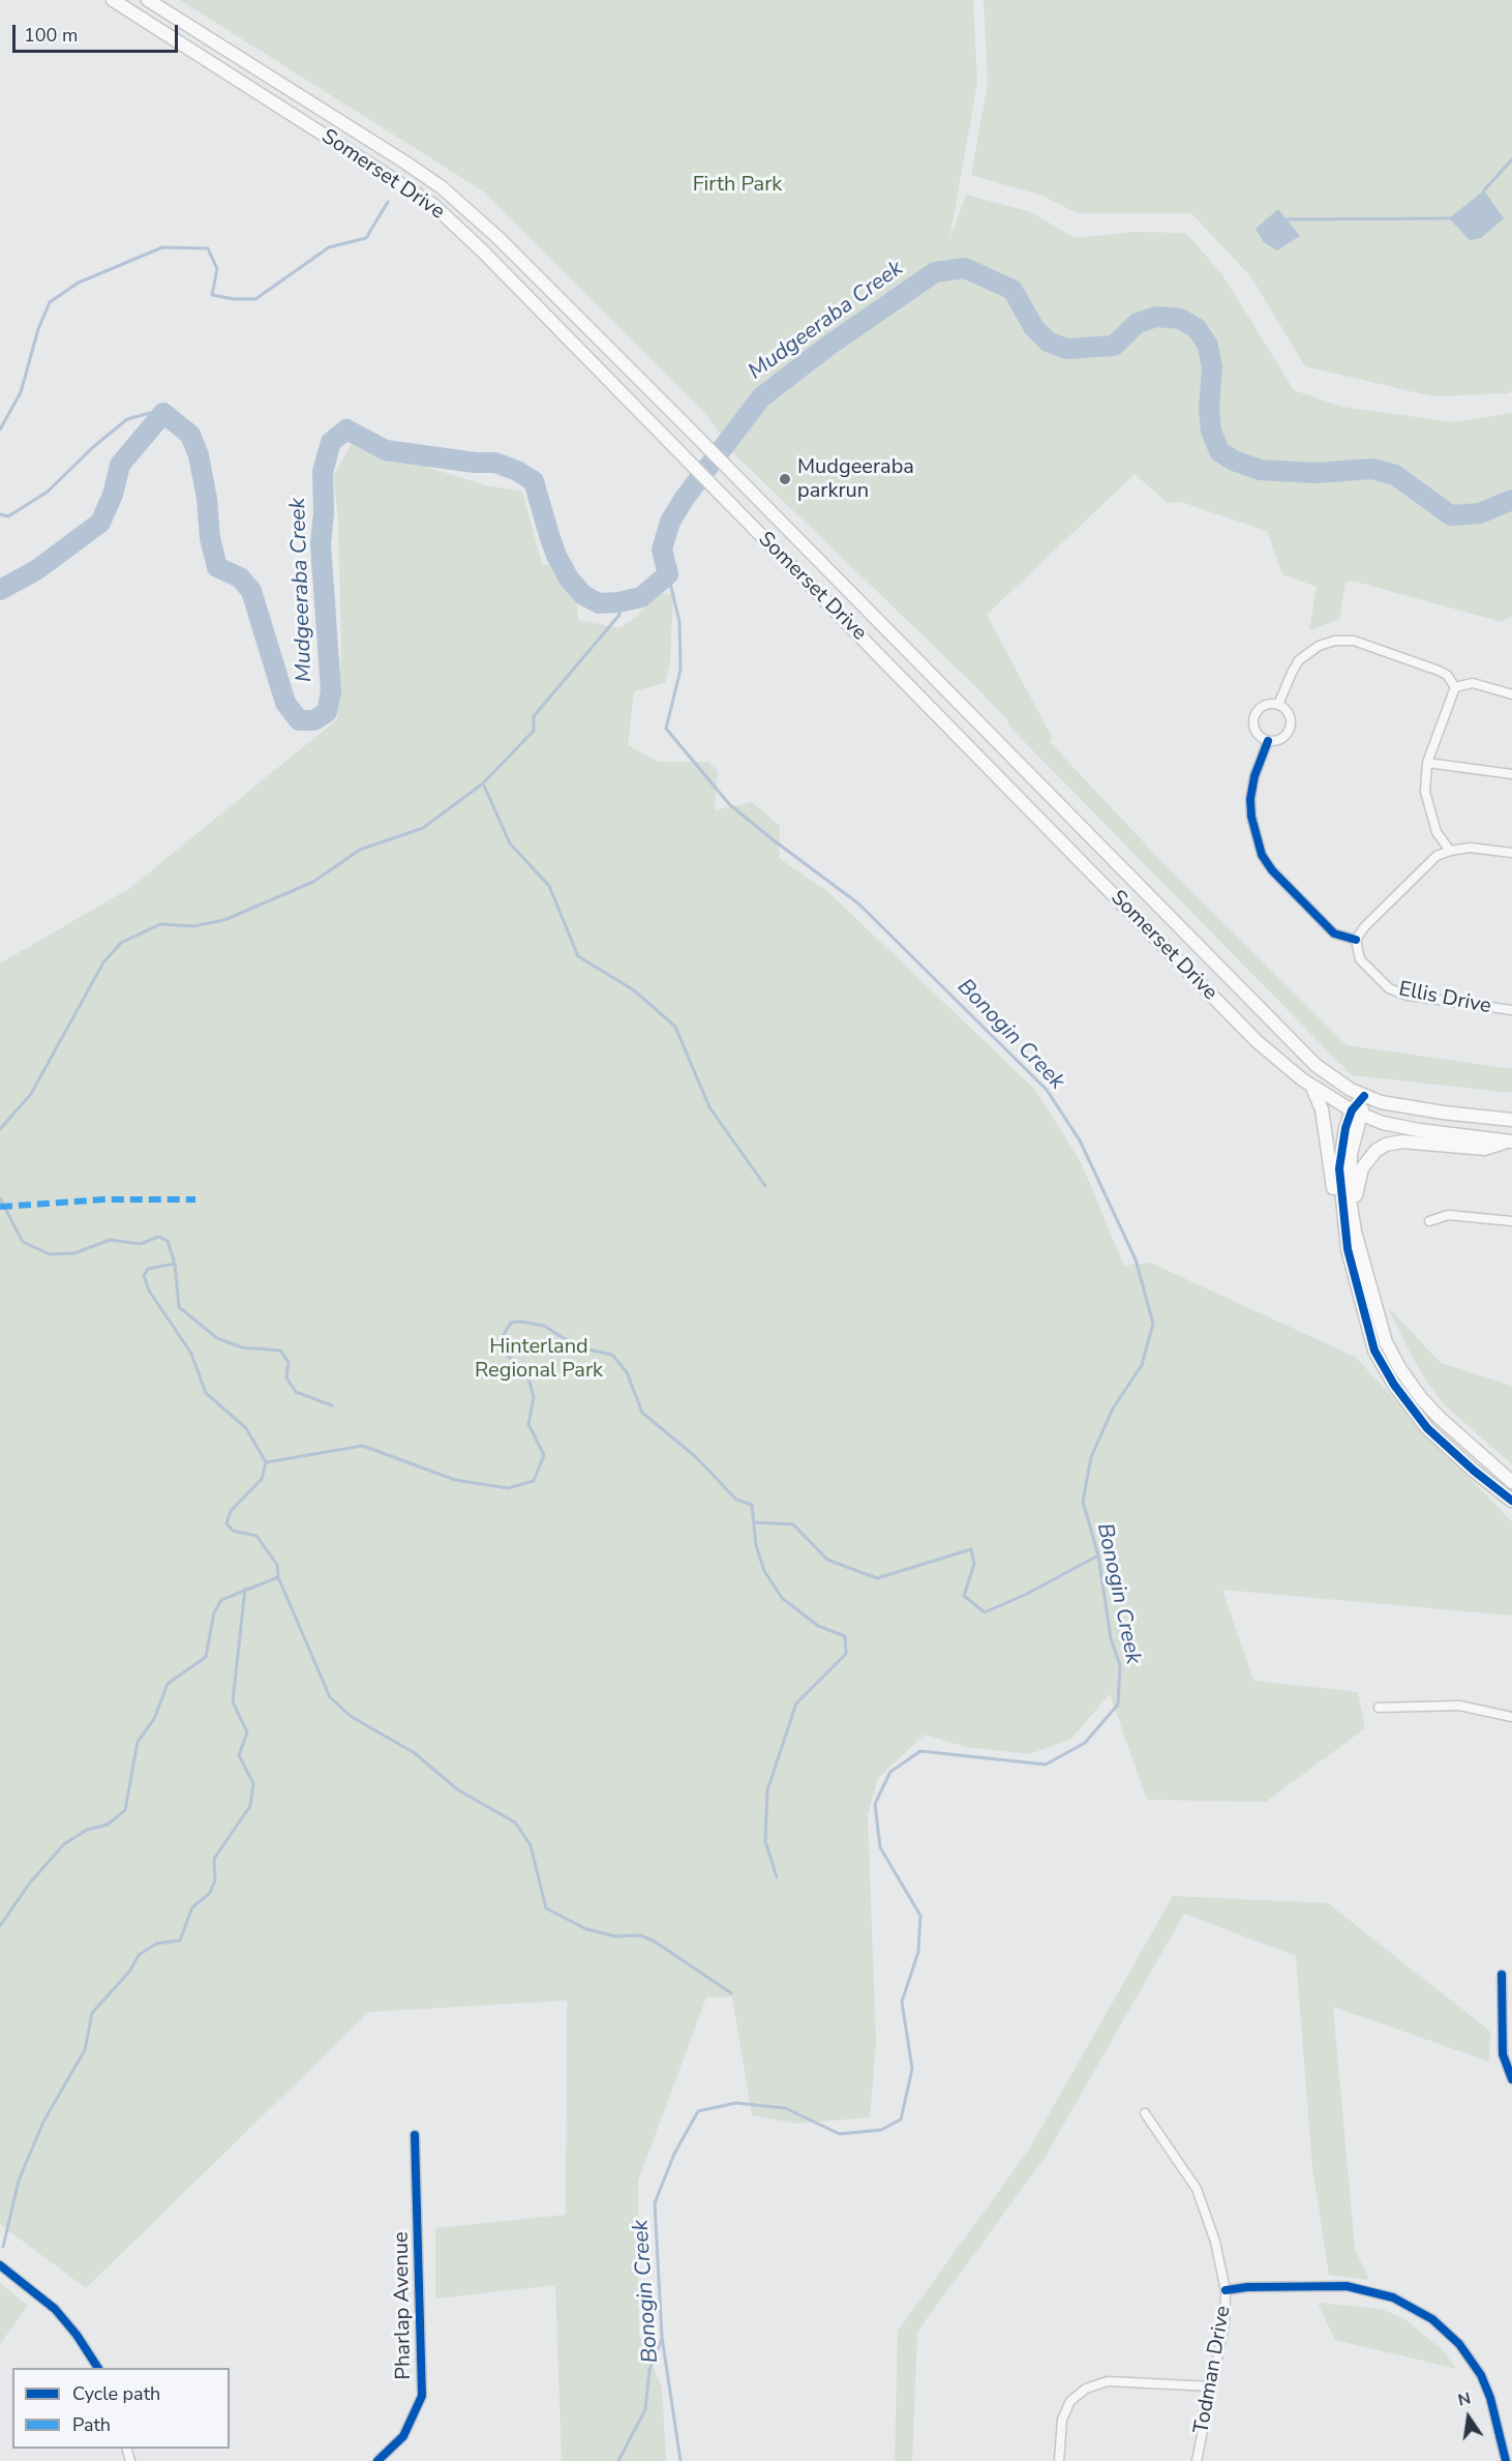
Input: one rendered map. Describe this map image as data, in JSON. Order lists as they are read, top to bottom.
{
  "streets": {
    "main road": ["Somerset Drive"],
    "street": ["Ellis Drive", "Pharlap Avenue", "Todman Drive"]
  },
  "water": ["Mudgeeraba Creek", "Bonogin Creek"],
  "parks": ["Firth Park", "Hinterland Regional Park"],
  "places": ["Mudgeeraba parkrun"],
  "legend": ["Cycle path", "Path"],
  "scale_bar": "100 m",
  "north": "top"
}
